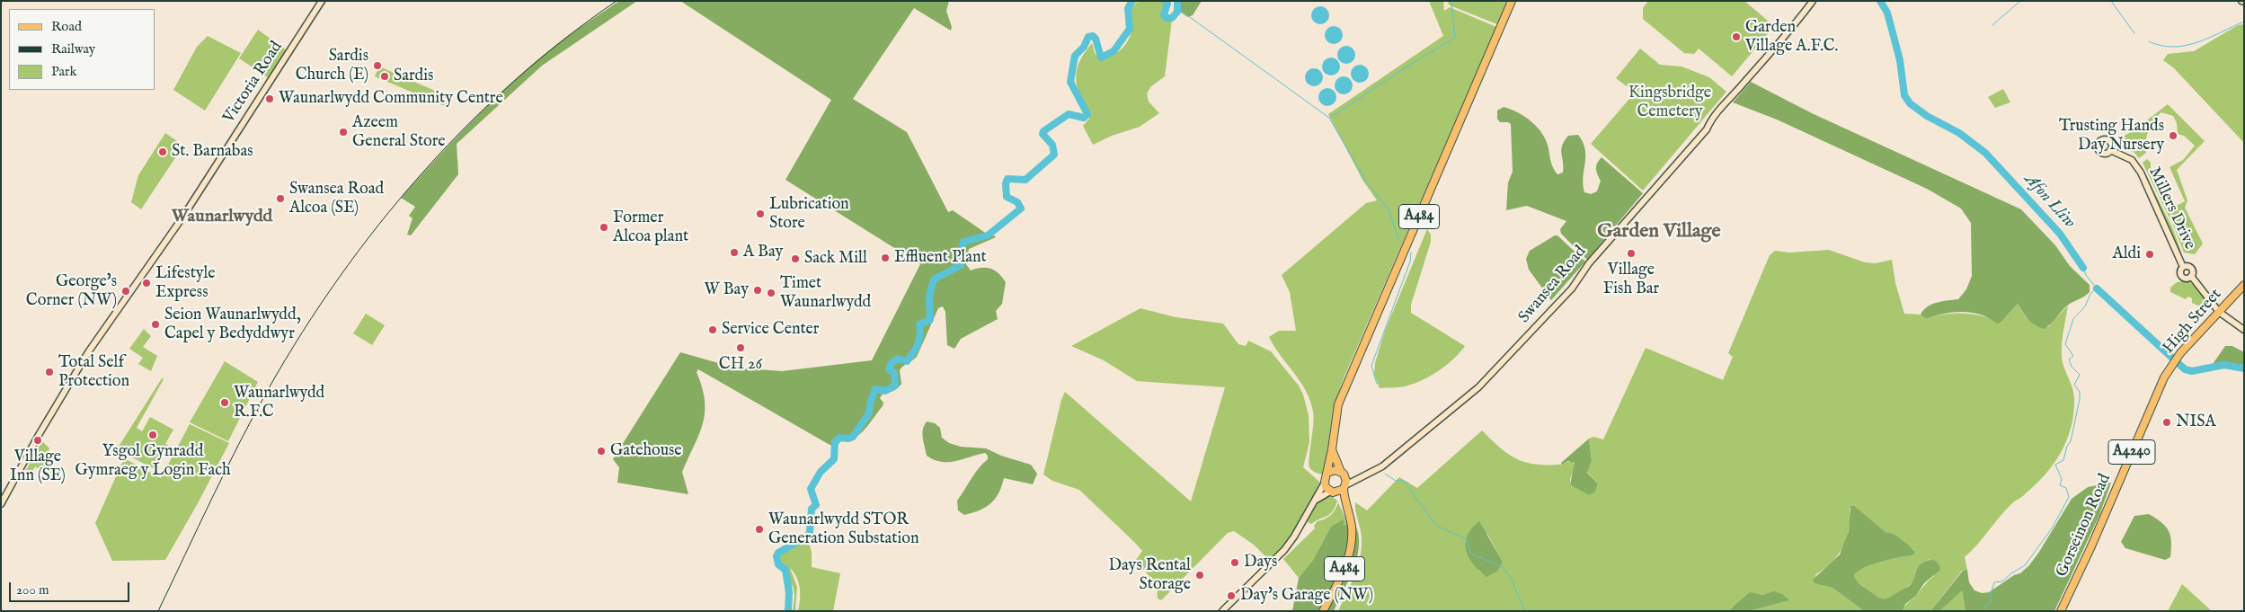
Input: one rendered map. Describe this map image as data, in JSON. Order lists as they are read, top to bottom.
{
  "streets": {
    "main road": [
      "Victoria Road",
      "Millers Drive",
      "A484",
      "Swansea Road",
      "High Street",
      "A4240",
      "Gorseinon Road"
    ]
  },
  "crossings": [
    ["A484", "Swansea Road"],
    ["High Street", "Gorseinon Road"]
  ],
  "districts": ["Waunarlwydd", "Garden Village"],
  "water": ["Afon Lliw"],
  "parks": ["Kingsbridge Cemetery"],
  "places": [
    "Garden Village A.F.C.",
    "Sardis Church (E)",
    "Sardis",
    "Waunarlwydd Community Centre",
    "Azeem General Store",
    "Trusting Hands Day Nursery",
    "St. Barnabas",
    "Swansea Road Alcoa (SE)",
    "Lubrication Store",
    "Former Alcoa plant",
    "A Bay",
    "Village Fish Bar",
    "Aldi",
    "Effluent Plant",
    "Sack Mill",
    "Lifestyle Express",
    "W Bay",
    "George's Corner (NW)",
    "Timet Waunarlwydd",
    "Seion Waunarlwydd, Capel y Bedyddwyr",
    "Service Center",
    "CH 26",
    "Total Self Protection",
    "Waunarlwydd R.F.C",
    "NISA",
    "Ysgol Gynradd Gymraeg y Login Fach",
    "Village Inn (SE)",
    "Gatehouse",
    "Waunarlwydd STOR Generation Substation",
    "Days",
    "Days Rental Storage",
    "Day's Garage (NW)"
  ],
  "legend": ["Road", "Railway", "Park"],
  "scale_bar": "200 m"
}
